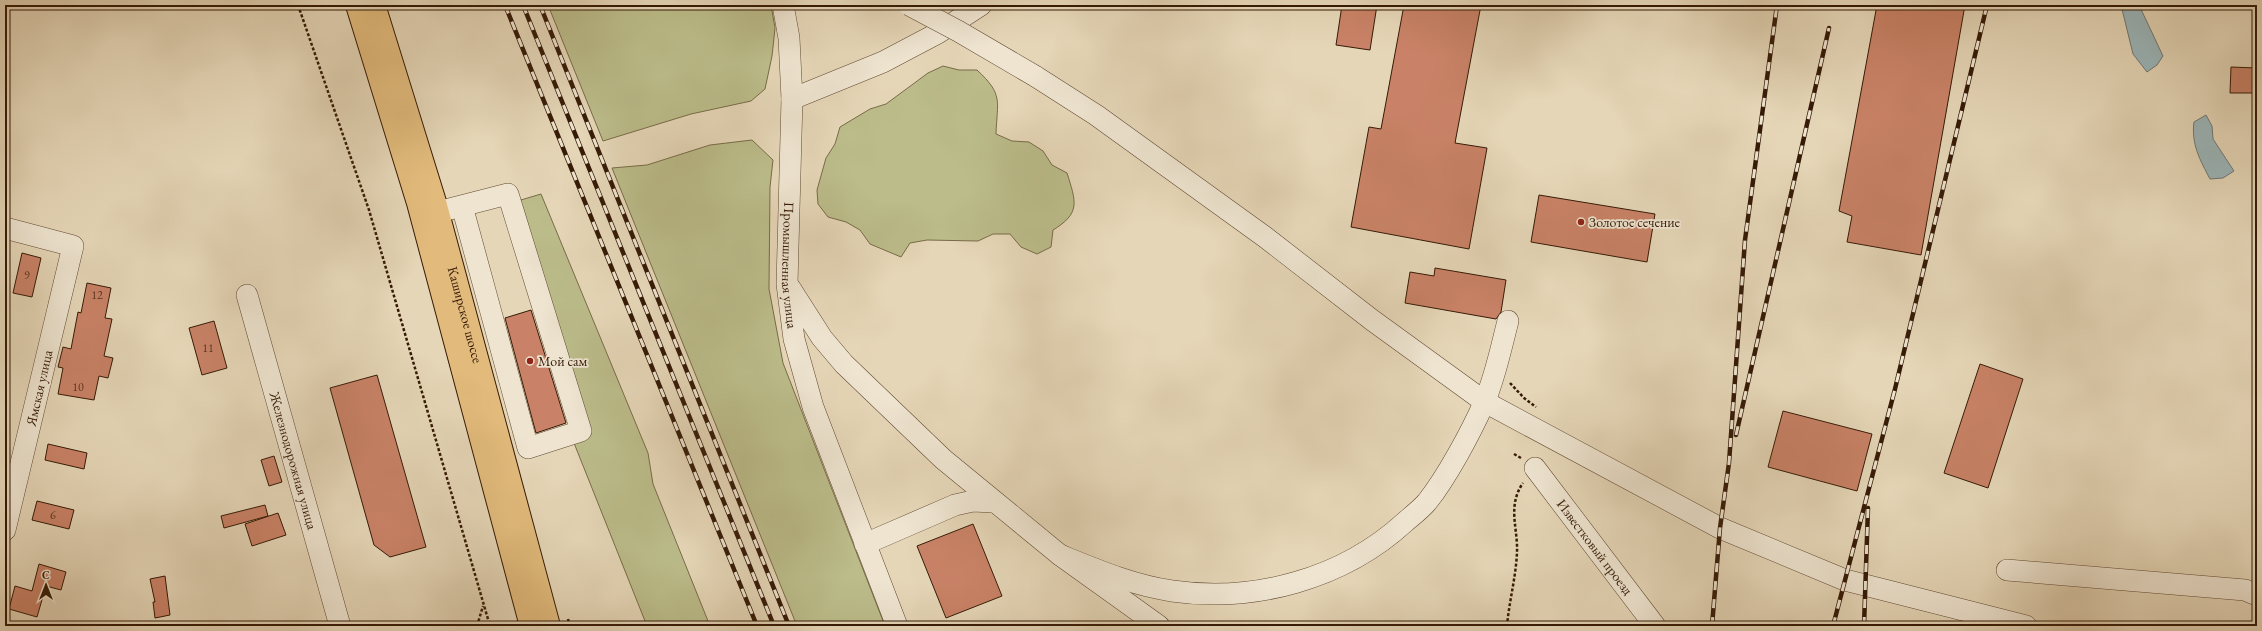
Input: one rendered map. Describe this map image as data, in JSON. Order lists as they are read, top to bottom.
{
  "streets": {
    "main road": ["Каширское шоссе"],
    "street": [
      "Промышленная улица",
      "Ямская улица",
      "Железнодорожная улица",
      "Известковый проезд"
    ]
  },
  "places": ["Золотое сечение", "Мой сам"],
  "house_numbers": [
    "9",
    "12",
    "11",
    "10",
    "6"
  ],
  "north": "top"
}
